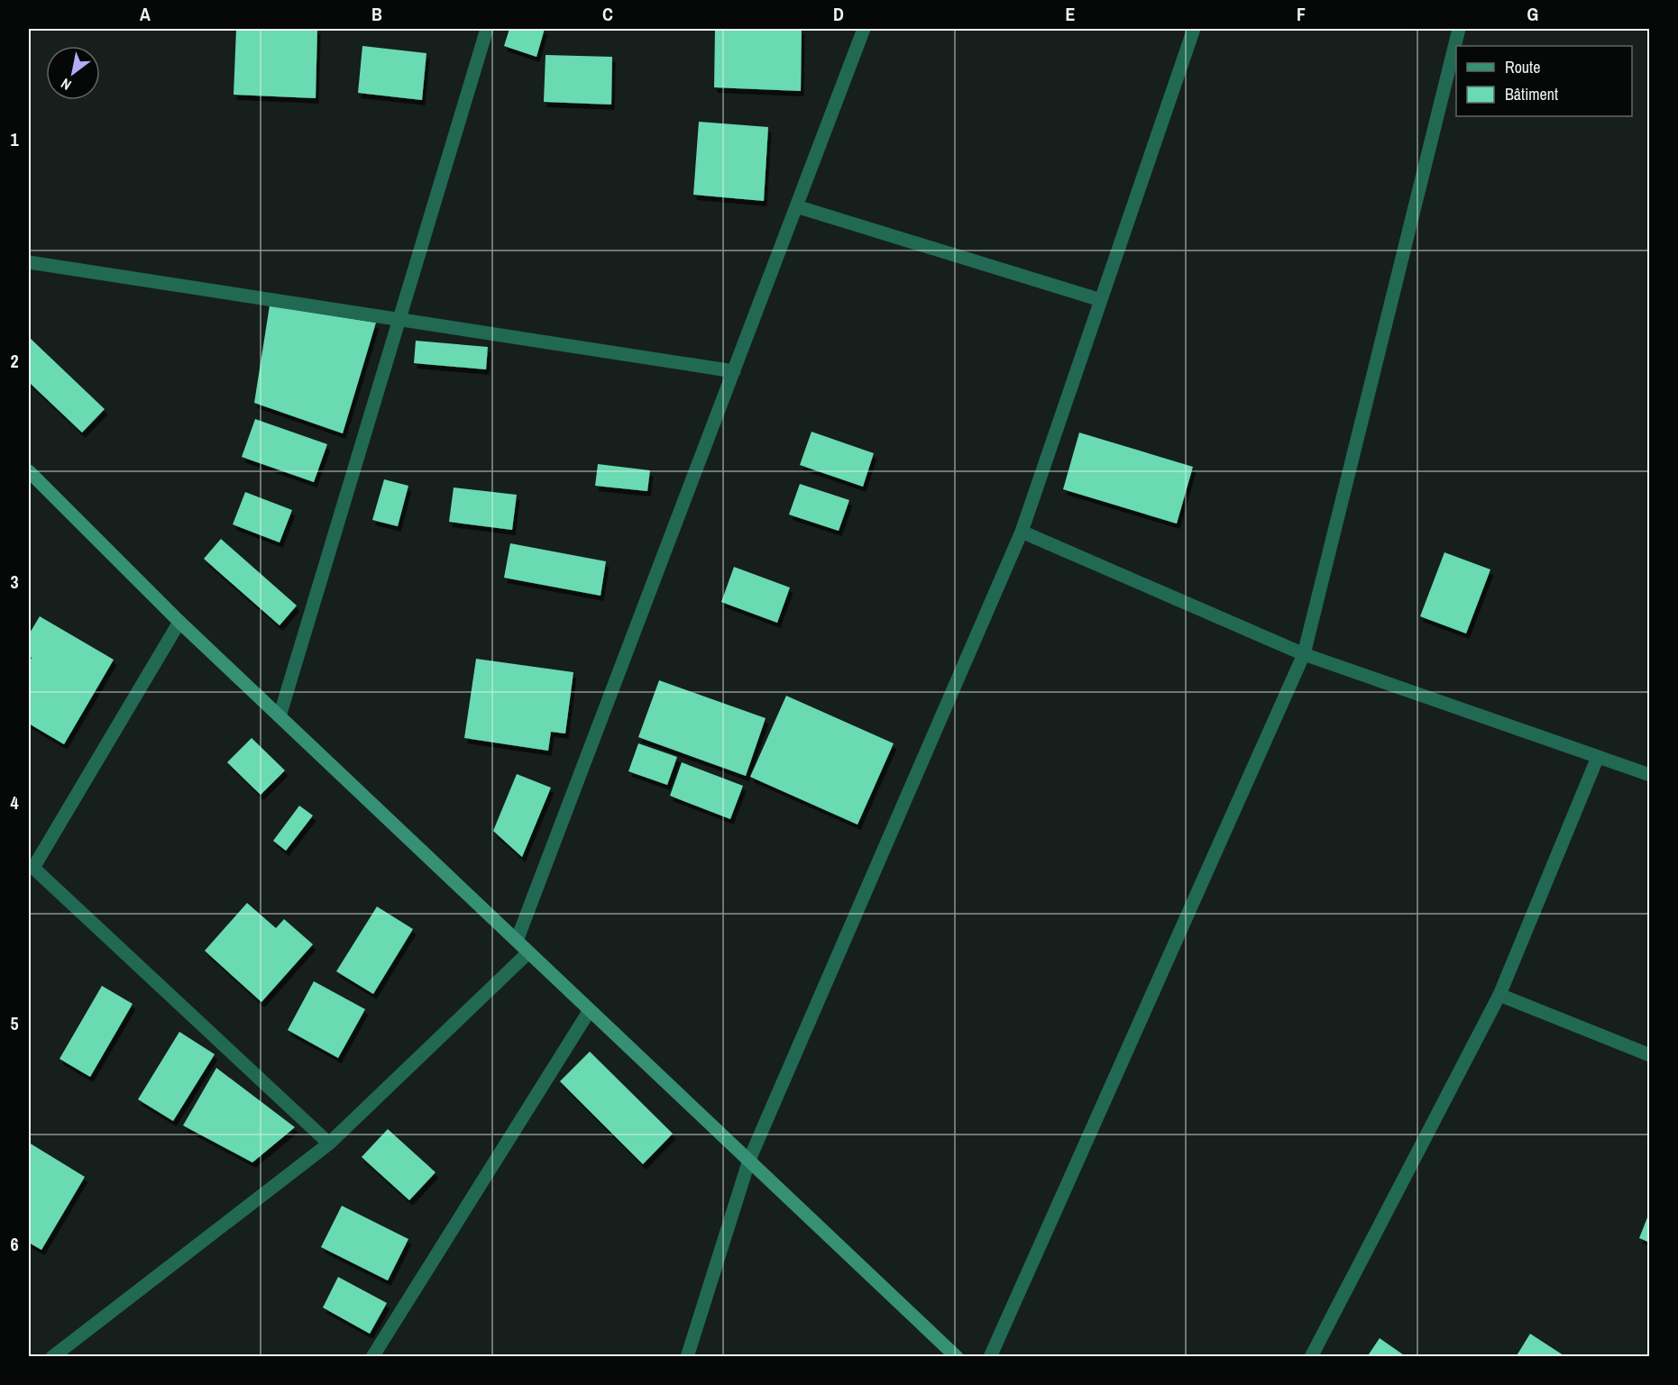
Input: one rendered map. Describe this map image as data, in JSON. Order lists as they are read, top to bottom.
{
  "legend": ["Route", "Bâtiment"],
  "north": "bottom left",
  "grid": {
    "columns": [
      "A",
      "B",
      "C",
      "D",
      "E",
      "F",
      "G"
    ],
    "rows": [
      "1",
      "2",
      "3",
      "4",
      "5",
      "6"
    ]
  }
}
